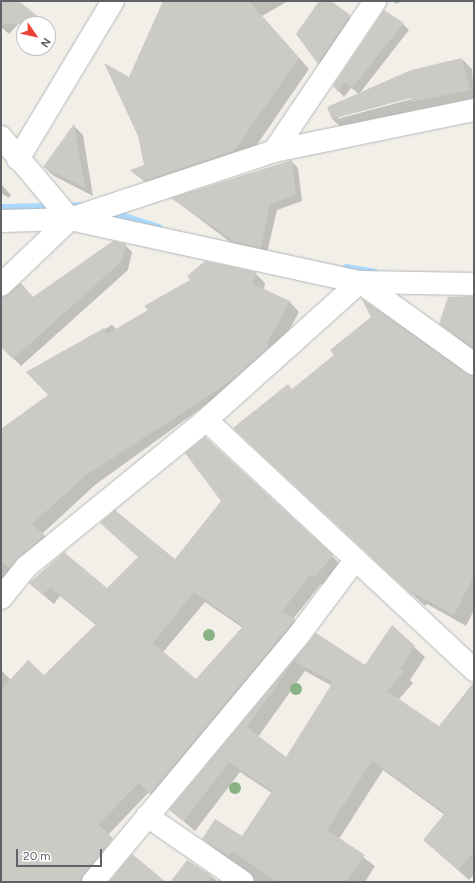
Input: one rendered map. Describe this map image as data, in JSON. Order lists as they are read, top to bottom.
{
  "scale_bar": "20 m",
  "north": "bottom right"
}
